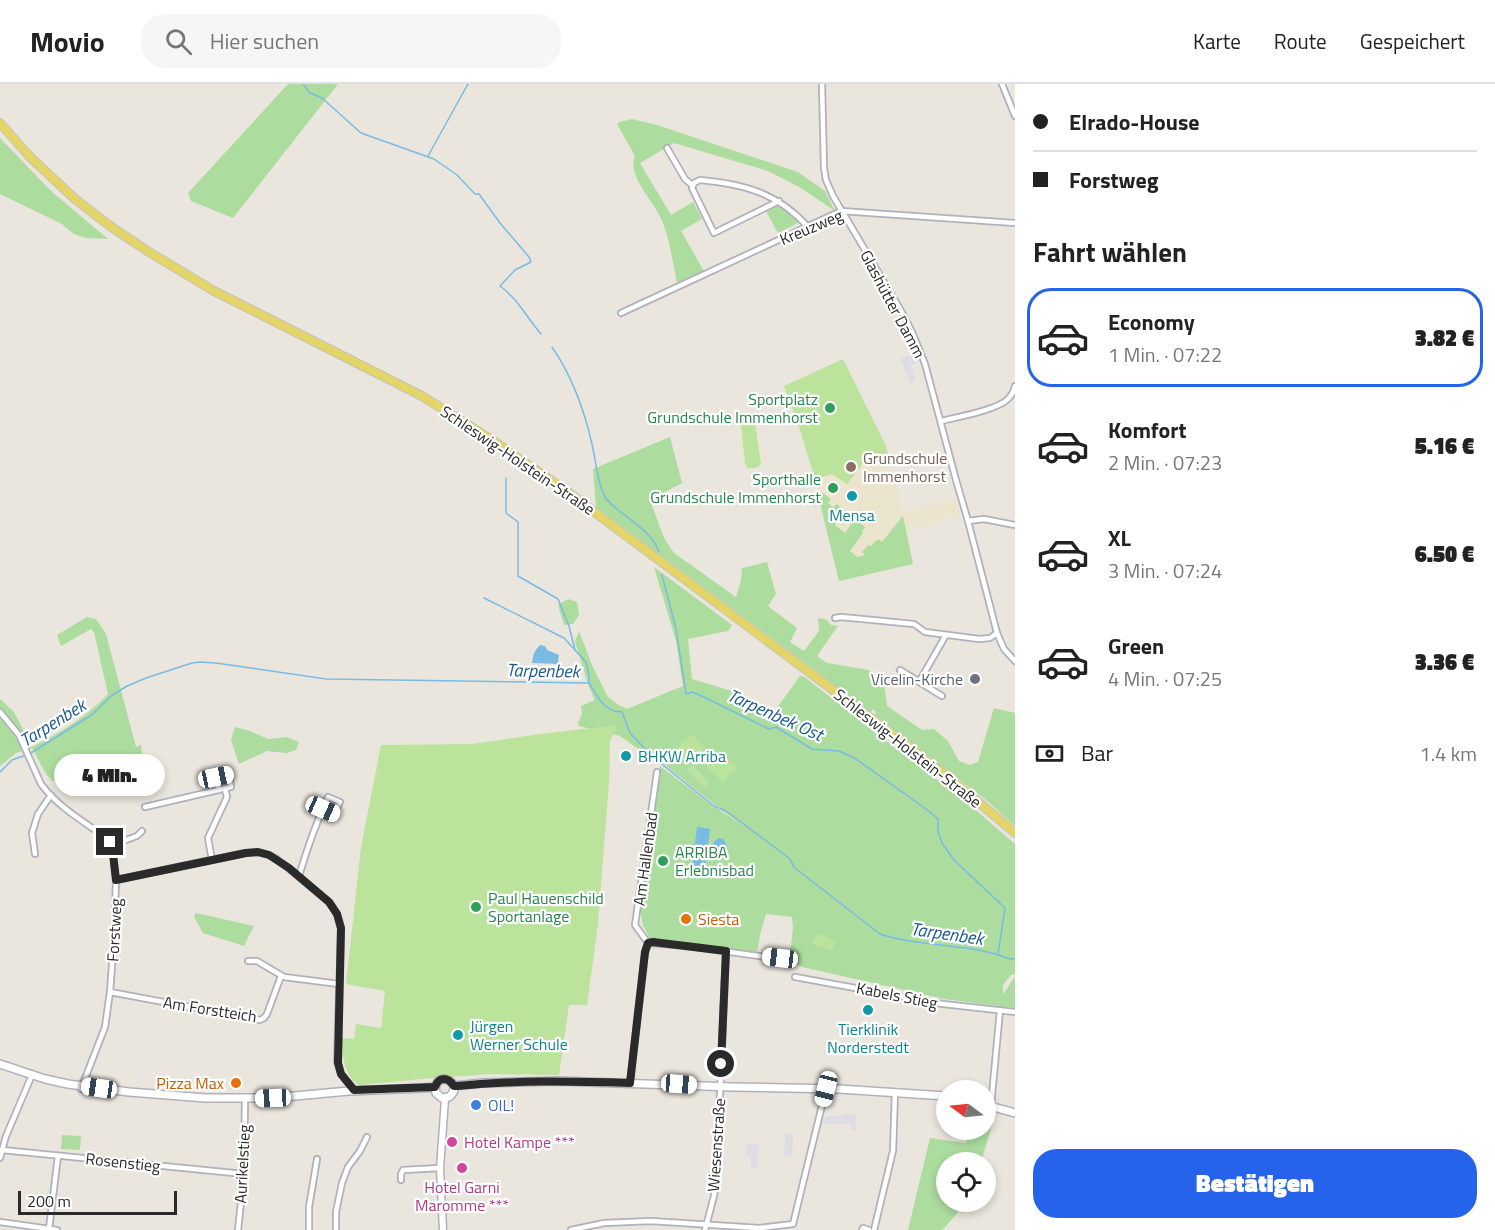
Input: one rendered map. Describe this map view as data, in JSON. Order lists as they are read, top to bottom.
{
  "streets": {
    "main road": ["Schleswig-Holstein-Straße"],
    "street": [
      "Kreuzweg",
      "Glashütter Damm",
      "Am Hallenbad",
      "Forstweg",
      "Kabels Stieg",
      "Am Forstteich",
      "Wiesenstraße",
      "Rosenstieg",
      "Aurikelstieg"
    ]
  },
  "crossings": [
    ["Kreuzweg", "Glashütter Damm"],
    ["Forstweg", "Am Forstteich"],
    ["Rosenstieg", "Aurikelstieg"]
  ],
  "water": ["Tarpenbek", "Tarpenbek Ost"],
  "places": [
    "Sportplatz Grundschule Immenhorst",
    "Grundschule Immenhorst",
    "Sporthalle Grundschule Immenhorst",
    "Mensa",
    "Vicelin-Kirche",
    "BHKW Arriba",
    "ARRIBA Erlebnisbad",
    "Paul Hauenschild Sportanlage",
    "Siesta",
    "Tierklinik Norderstedt",
    "Jürgen Werner Schule",
    "Pizza Max",
    "OIL!",
    "Hotel Kampe ***",
    "Hotel Garni Maromme ***"
  ],
  "scale_bar": "200 m",
  "north": "left",
  "page": {
    "header": "Movio",
    "search": "Hier suchen",
    "nav": ["Karte", "Route", "Gespeichert"],
    "banner": ["Elrado-House", "Forstweg"],
    "heading": "Fahrt wählen",
    "list": [
      {
        "name": "Economy",
        "note": "1 Min. · 07:22",
        "value": "3.82 €"
      },
      {
        "name": "Komfort",
        "note": "2 Min. · 07:23",
        "value": "5.16 €"
      },
      {
        "name": "XL",
        "note": "3 Min. · 07:24",
        "value": "6.50 €"
      },
      {
        "name": "Green",
        "note": "4 Min. · 07:25",
        "value": "3.36 €"
      }
    ],
    "pay": ["Bar", "1.4 km"],
    "bubble": "4 Min.",
    "buttons": "Bestätigen",
    "scale": "200 m"
  }
}
